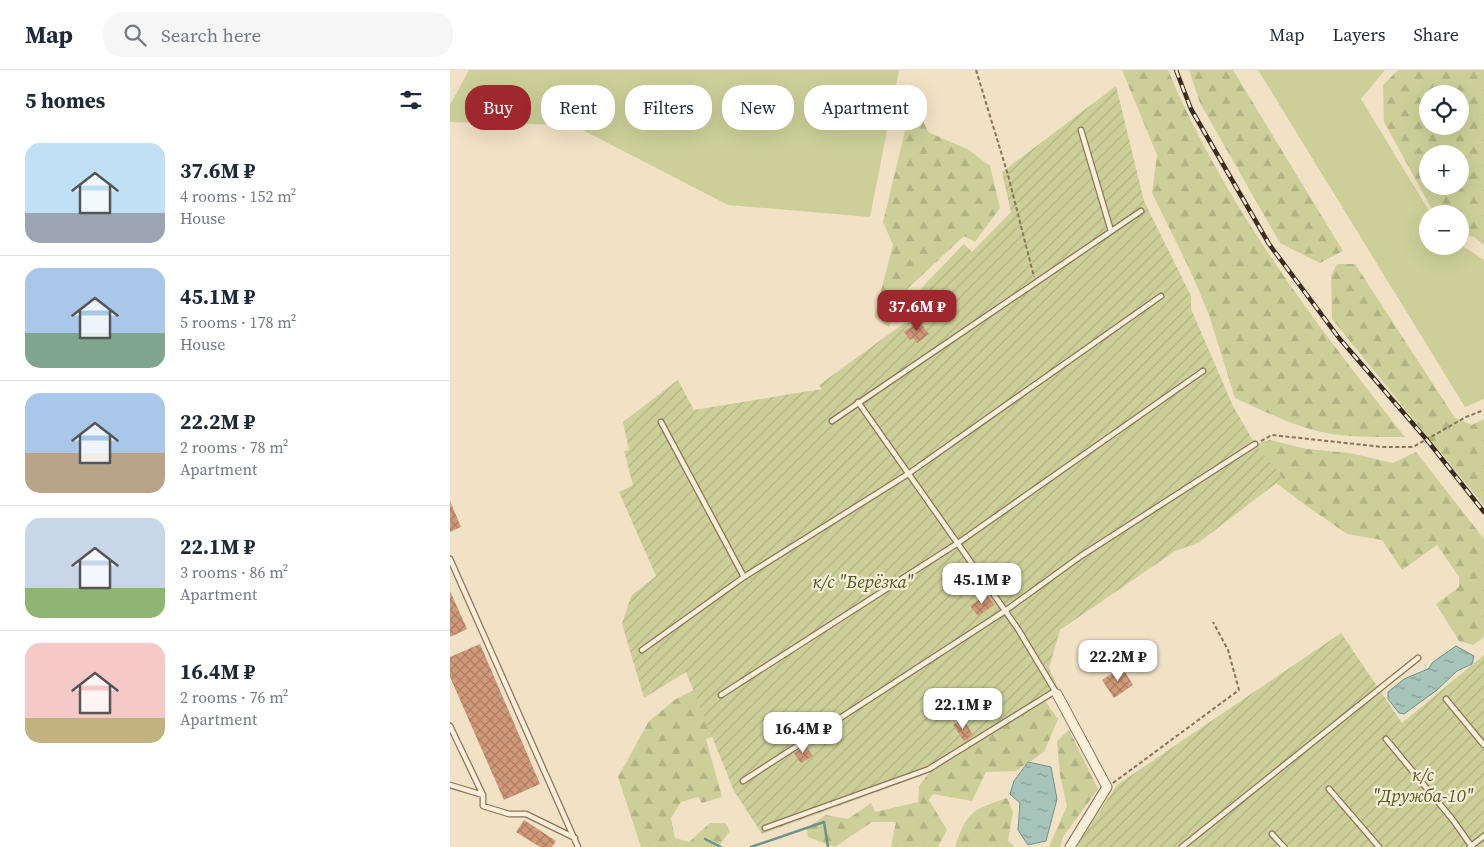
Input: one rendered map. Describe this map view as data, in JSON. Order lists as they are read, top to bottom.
{
  "parks": ["к/с \"Берёзка\"", "к/с \"Дружба-10\""],
  "page": {
    "header": "Map",
    "search": "Search here",
    "nav": ["Map", "Layers", "Share"],
    "heading": "5 homes",
    "map_buttons": ["+", "−"],
    "chip": [
      "Buy",
      "Rent",
      "Filters",
      "New",
      "Apartment"
    ],
    "list": [
      {
        "name": "37.6M ₽",
        "note": "4 rooms · 152 m² · House"
      },
      {
        "name": "45.1M ₽",
        "note": "5 rooms · 178 m² · House"
      },
      {
        "name": "22.2M ₽",
        "note": "2 rooms · 78 m² · Apartment"
      },
      {
        "name": "22.1M ₽",
        "note": "3 rooms · 86 m² · Apartment"
      },
      {
        "name": "16.4M ₽",
        "note": "2 rooms · 76 m² · Apartment"
      }
    ],
    "price": [
      "37.6M ₽",
      "45.1M ₽",
      "22.2M ₽",
      "22.1M ₽",
      "16.4M ₽"
    ]
  }
}
